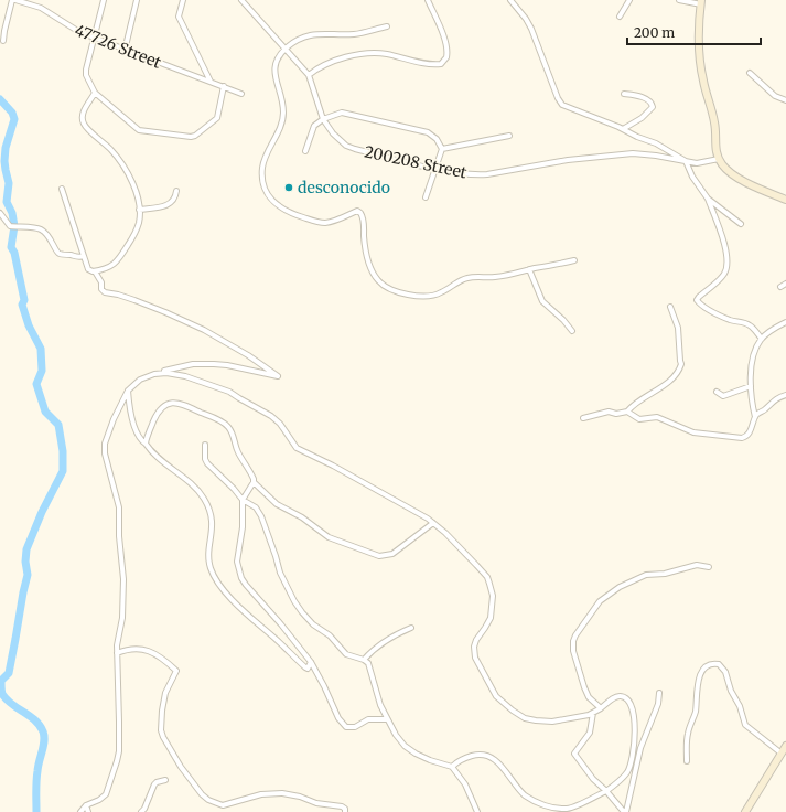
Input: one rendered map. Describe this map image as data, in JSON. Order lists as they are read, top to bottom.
{
  "streets": {
    "street": ["47726 Street", "200208 Street"]
  },
  "places": ["desconocido"],
  "scale_bar": "200 m"
}
